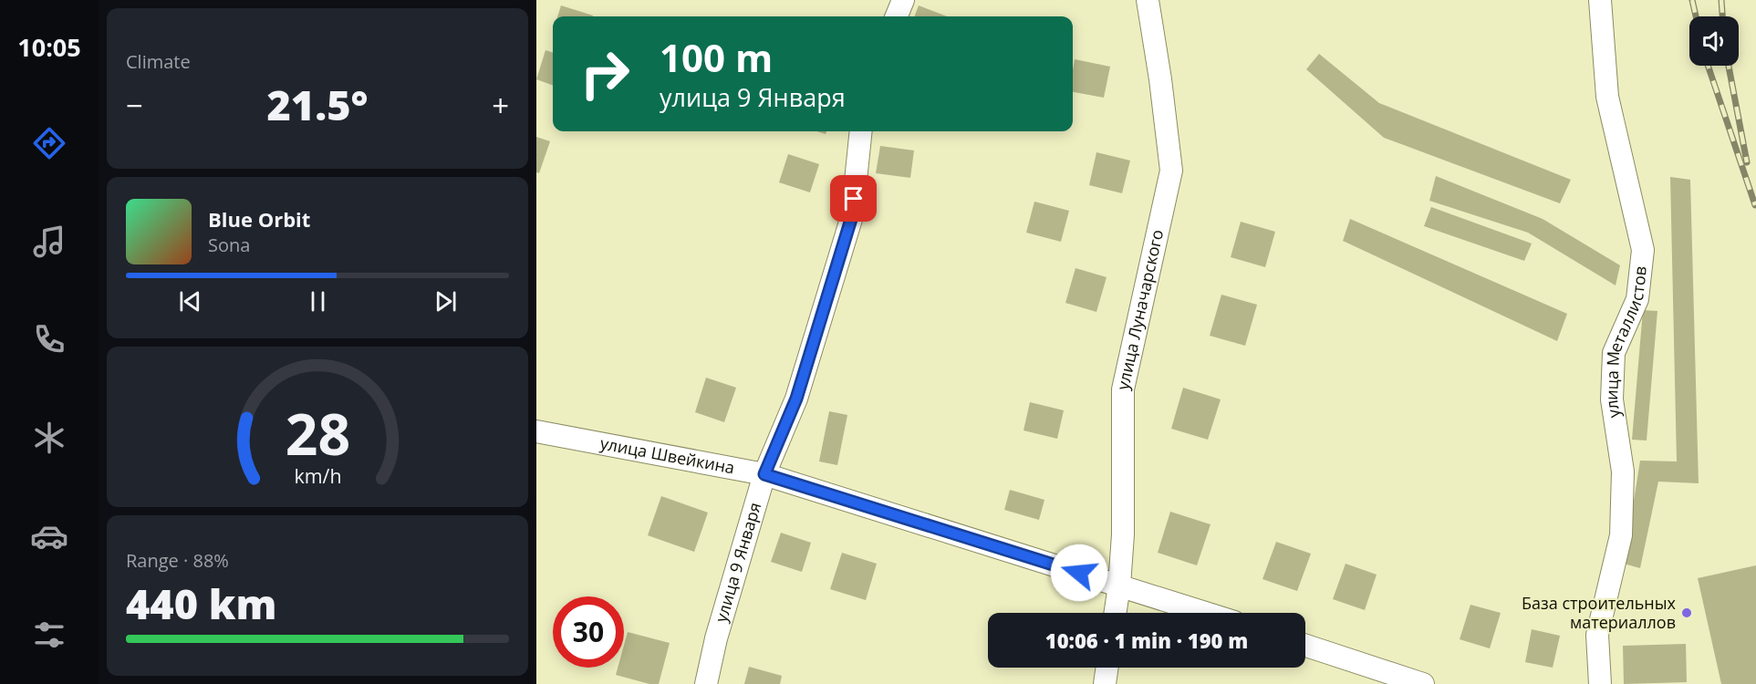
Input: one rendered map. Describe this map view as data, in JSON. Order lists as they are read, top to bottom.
{
  "streets": {
    "street": [
      "улица Луначарского",
      "улица Металлистов",
      "улица Швейкина",
      "улица 9 Января"
    ]
  },
  "crossings": [
    ["улица Луначарского", "улица Швейкина"],
    ["улица Швейкина", "улица 9 Января"]
  ],
  "places": ["База cтроительных материаллов"],
  "page": {
    "tabs": "10:05",
    "tile": [
      "Climate",
      ["Range · 88%", "440 km"]
    ],
    "turn": ["100 m", "улица 9 Января"],
    "heat": ["−", "21.5°", "+"],
    "song": ["Blue Orbit", "Sona"],
    "limit": "30",
    "trip": "10:06 · 1 min · 190 m",
    "gauge": ["28", "km/h"]
  }
}
